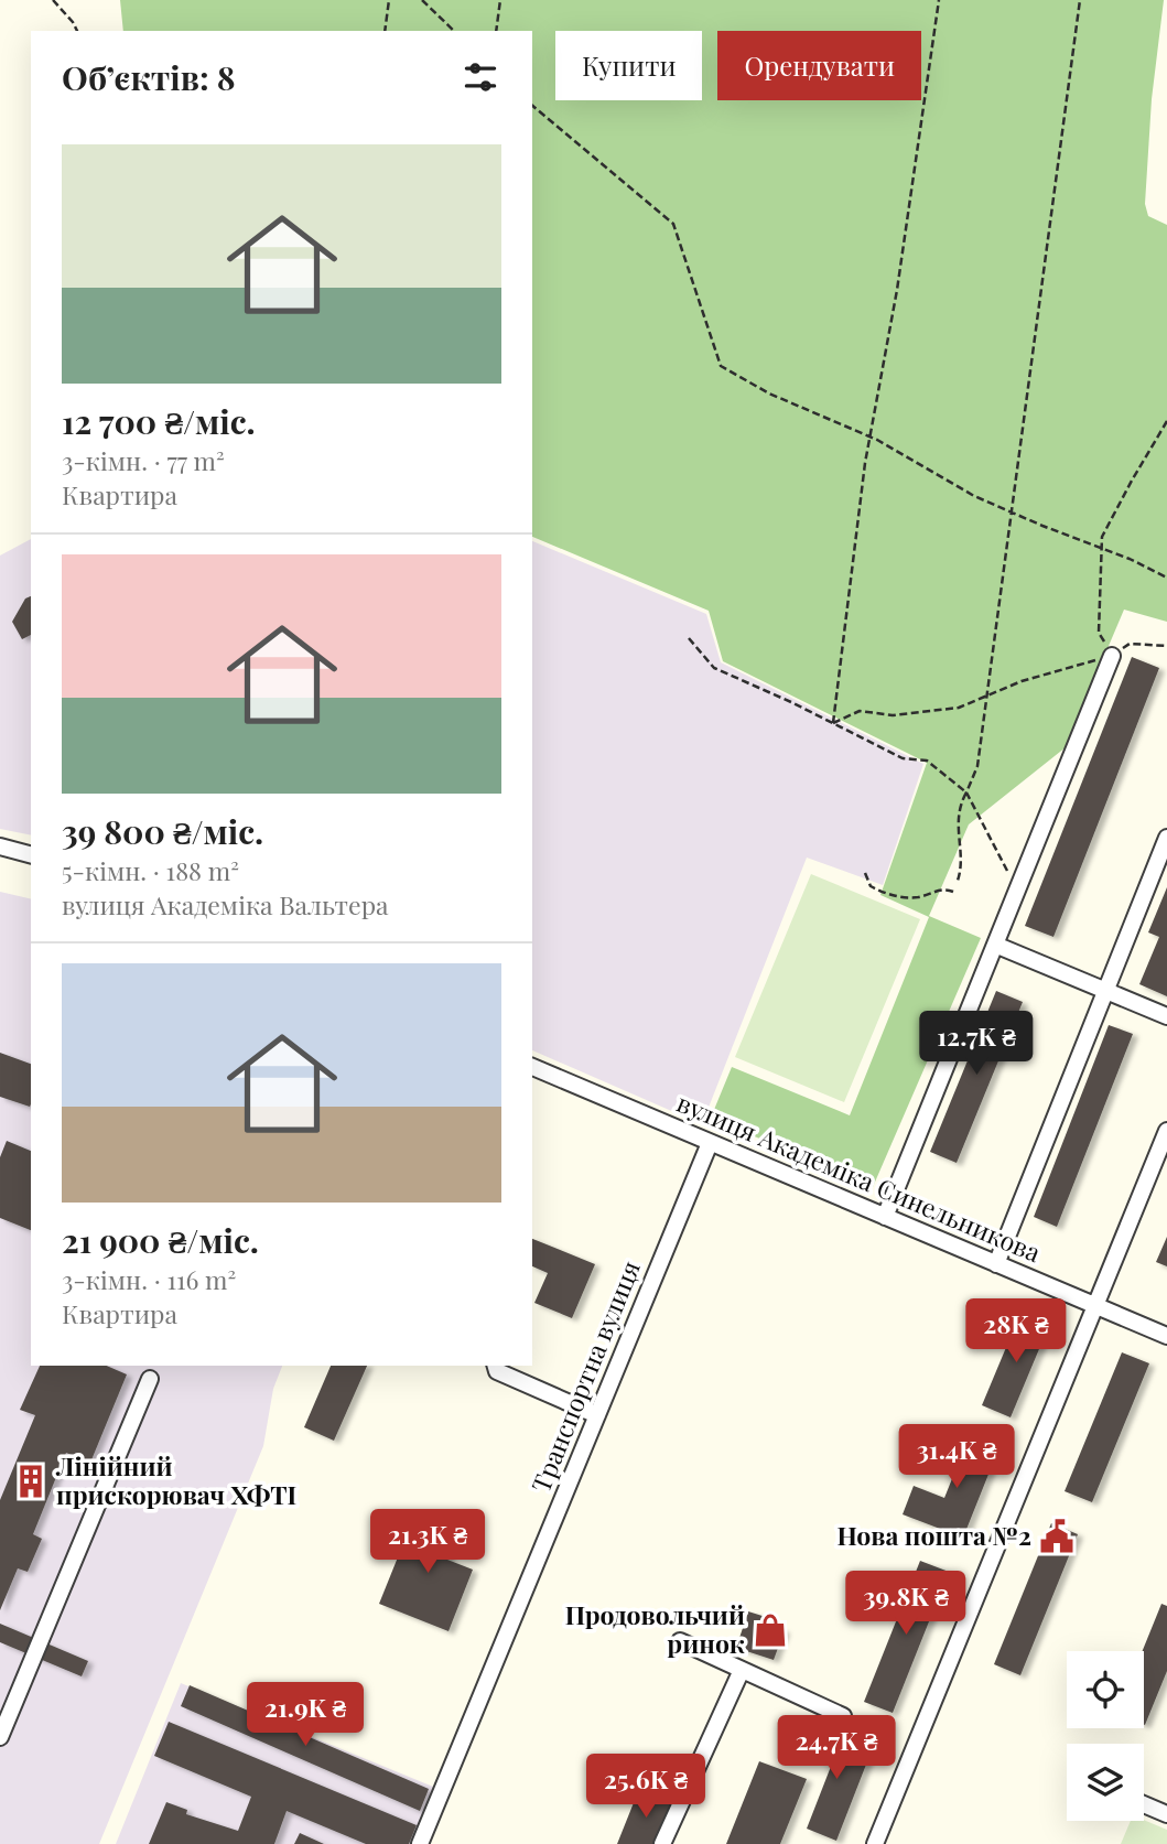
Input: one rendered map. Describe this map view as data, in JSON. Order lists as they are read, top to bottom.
{
  "streets": {
    "street": ["вулиця Академіка Синельникова", "Транспортна вулиця"]
  },
  "crossings": [
    ["вулиця Академіка Синельникова", "Транспортна вулиця"]
  ],
  "places": {
    "building": ["Лінійний прискорювач ХФТІ"],
    "public building": ["Нова пошта №2"],
    "shop": ["Продовольчий ринок"]
  },
  "page": {
    "chip": ["Купити", "Орендувати"],
    "heading": "Об’єктів: 8",
    "list": [
      {
        "name": "12 700 ₴/міс.",
        "note": "3-кімн. · 77 m² · Квартира"
      },
      {
        "name": "39 800 ₴/міс.",
        "note": "5-кімн. · 188 m² · вулиця Академіка Вальтера"
      },
      {
        "name": "21 900 ₴/міс.",
        "note": "3-кімн. · 116 m² · Квартира"
      }
    ],
    "price": [
      "12.7K ₴",
      "28K ₴",
      "31.4K ₴",
      "21.3K ₴",
      "39.8K ₴",
      "21.9K ₴",
      "24.7K ₴",
      "25.6K ₴"
    ]
  }
}
